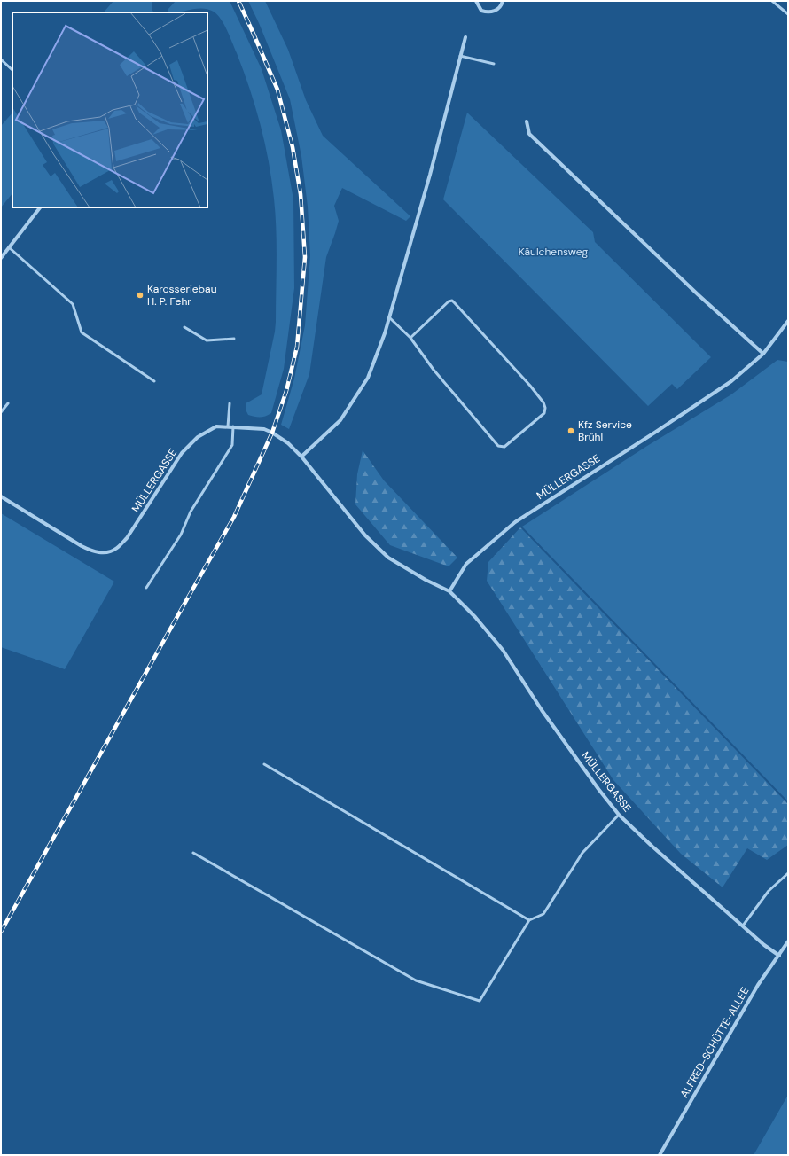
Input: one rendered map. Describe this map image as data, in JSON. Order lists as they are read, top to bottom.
{
  "streets": {
    "street": ["MÜLLERGASSE", "ALFRED-SCHÜTTE-ALLEE"]
  },
  "crossings": [
    ["MÜLLERGASSE", "ALFRED-SCHÜTTE-ALLEE"]
  ],
  "parks": ["Käulchensweg"],
  "places": ["Karosseriebau H. P. Fehr", "Kfz Service Brühl"]
}
